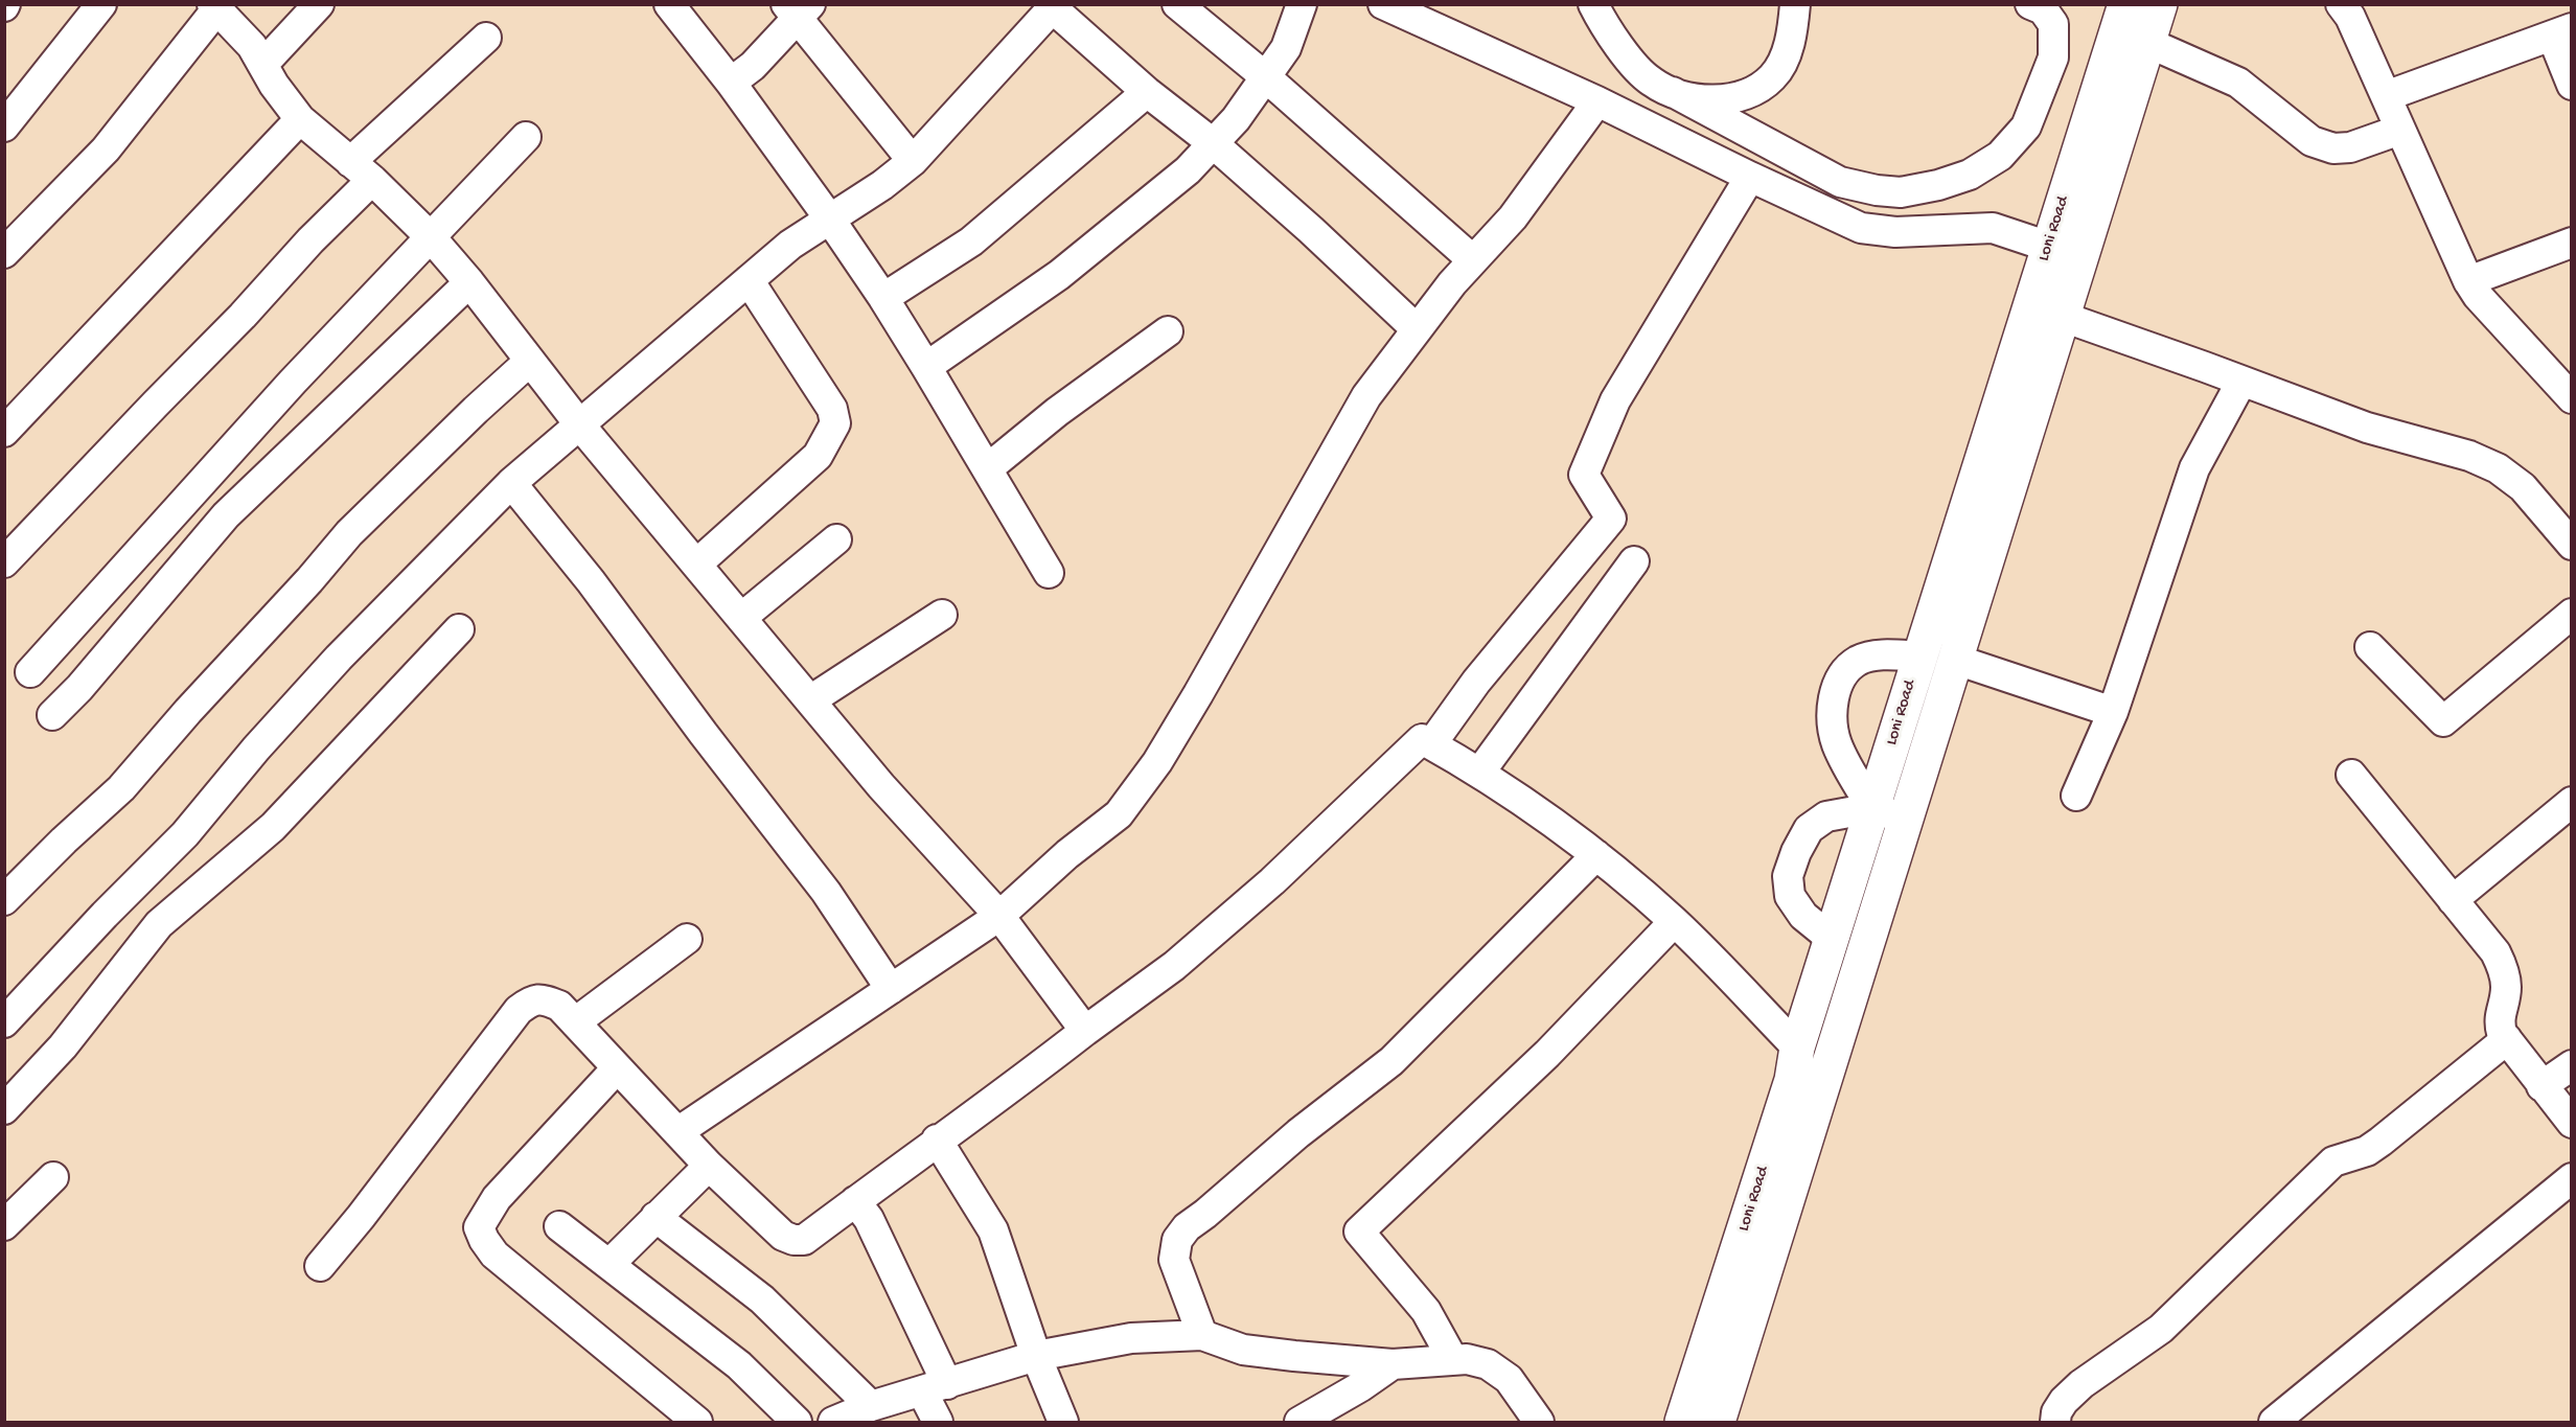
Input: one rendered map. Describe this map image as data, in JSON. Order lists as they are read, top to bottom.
{
  "streets": {
    "highway": ["Loni Road"]
  }
}
